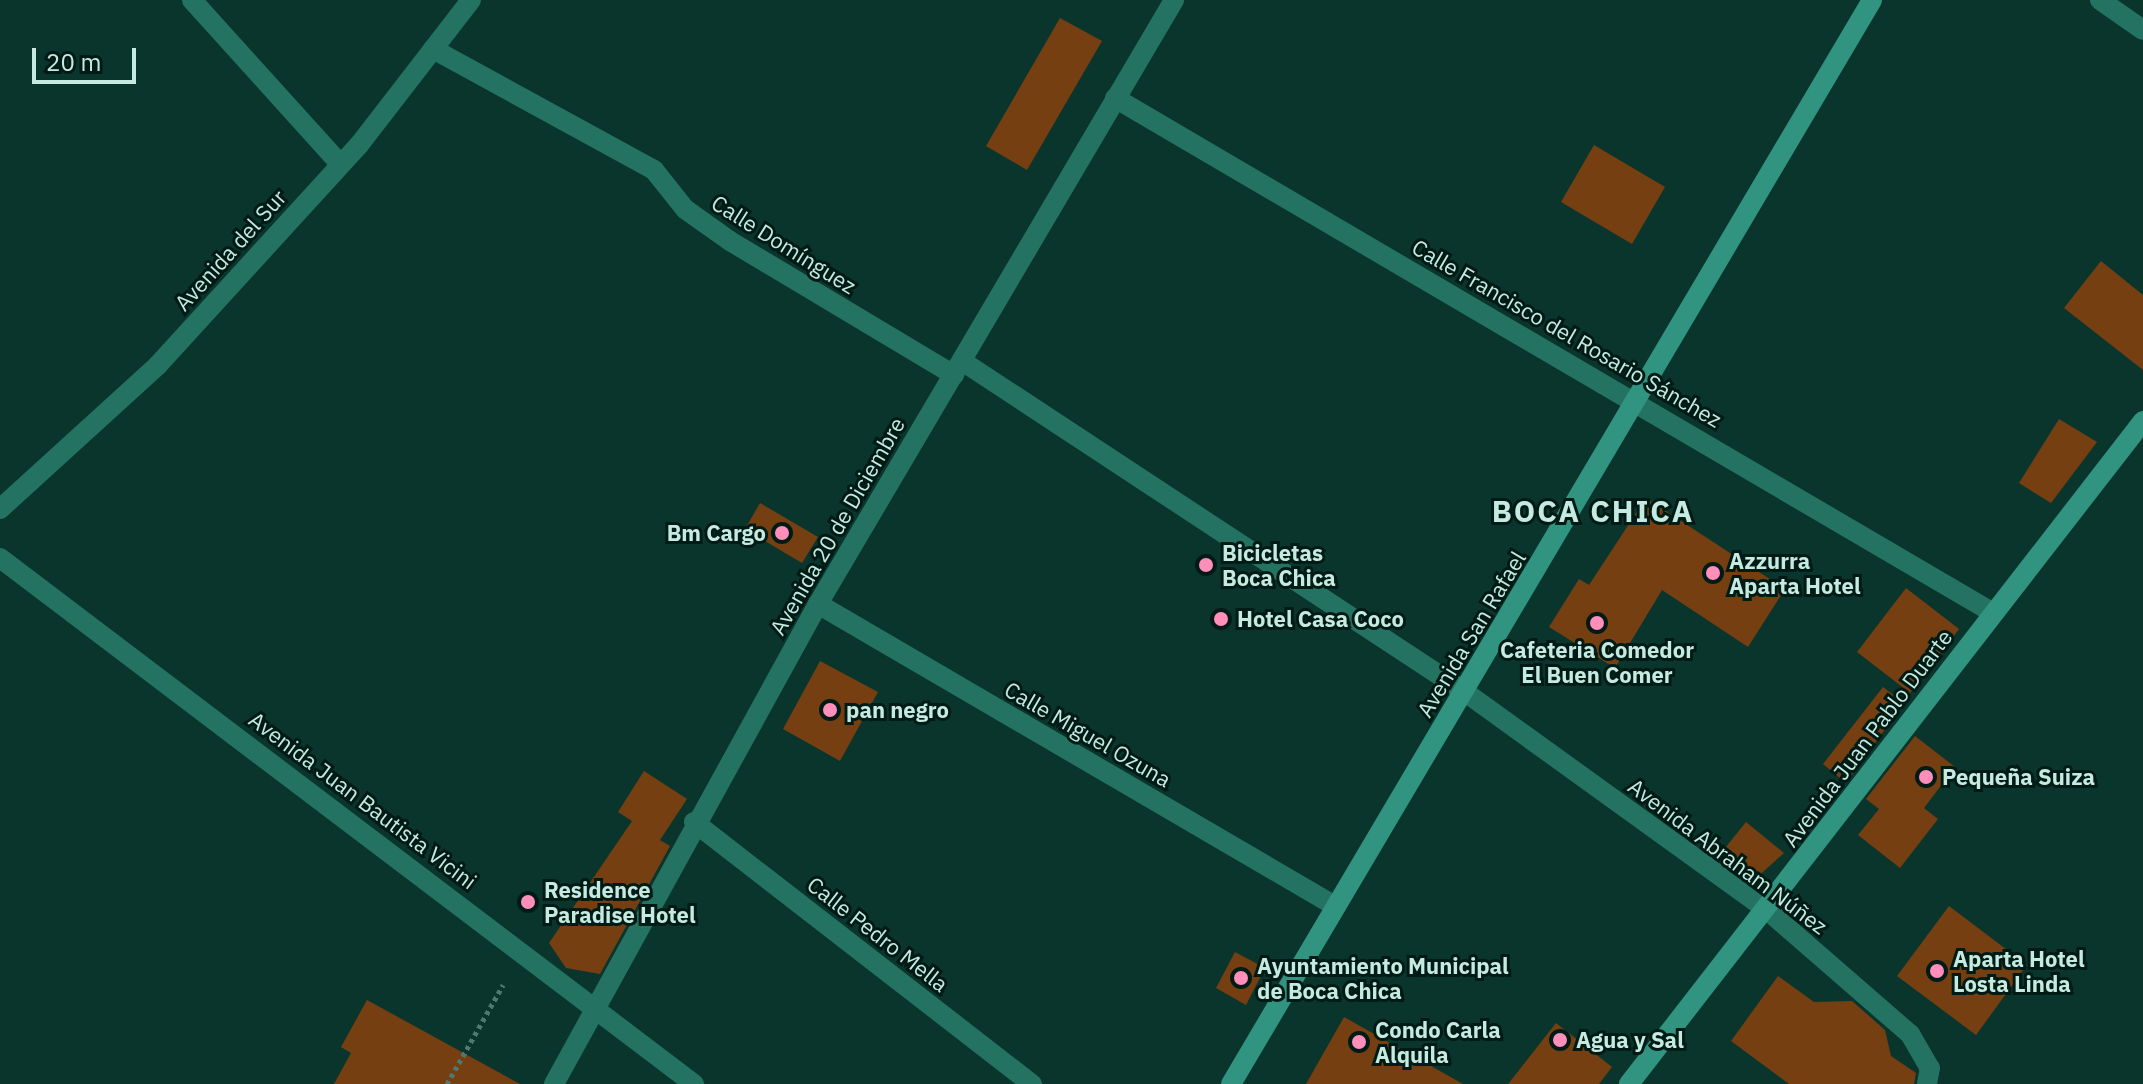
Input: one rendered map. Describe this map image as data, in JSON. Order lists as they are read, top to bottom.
{
  "streets": {
    "street": [
      "Calle Domínguez",
      "Avenida del Sur",
      "Calle Francisco del Rosario Sánchez",
      "Avenida 20 de Diciembre",
      "Avenida San Rafael",
      "Calle Miguel Ozuna",
      "Avenida Juan Pablo Duarte",
      "Avenida Juan Bautista Vicini",
      "Avenida Abraham Núñez",
      "Calle Pedro Mella"
    ]
  },
  "crossings": [
    ["Calle Domínguez", "Avenida del Sur"],
    ["Calle Domínguez", "Avenida 20 de Diciembre"],
    ["Calle Domínguez", "Avenida San Rafael"],
    ["Calle Domínguez", "Avenida Abraham Núñez"],
    ["Calle Francisco del Rosario Sánchez", "Avenida 20 de Diciembre"],
    ["Calle Francisco del Rosario Sánchez", "Avenida San Rafael"],
    ["Calle Francisco del Rosario Sánchez", "Avenida Juan Pablo Duarte"],
    ["Avenida 20 de Diciembre", "Calle Miguel Ozuna"],
    ["Avenida 20 de Diciembre", "Avenida Juan Bautista Vicini"],
    ["Avenida 20 de Diciembre", "Calle Pedro Mella"],
    ["Avenida San Rafael", "Calle Miguel Ozuna"],
    ["Avenida San Rafael", "Avenida Abraham Núñez"],
    ["Avenida Juan Pablo Duarte", "Avenida Abraham Núñez"]
  ],
  "districts": ["BOCA CHICA"],
  "places": [
    "Bm Cargo",
    "Bicicletas Boca Chica",
    "Azzurra Aparta Hotel",
    "Hotel Casa Coco",
    "Cafeteria Comedor El Buen Comer",
    "pan negro",
    "Pequeña Suiza",
    "Residence Paradise Hotel",
    "Aparta Hotel Losta Linda",
    "Ayuntamiento Municipal de Boca Chica",
    "Agua y Sal",
    "Condo Carla Alquila"
  ],
  "scale_bar": "20 m"
}
